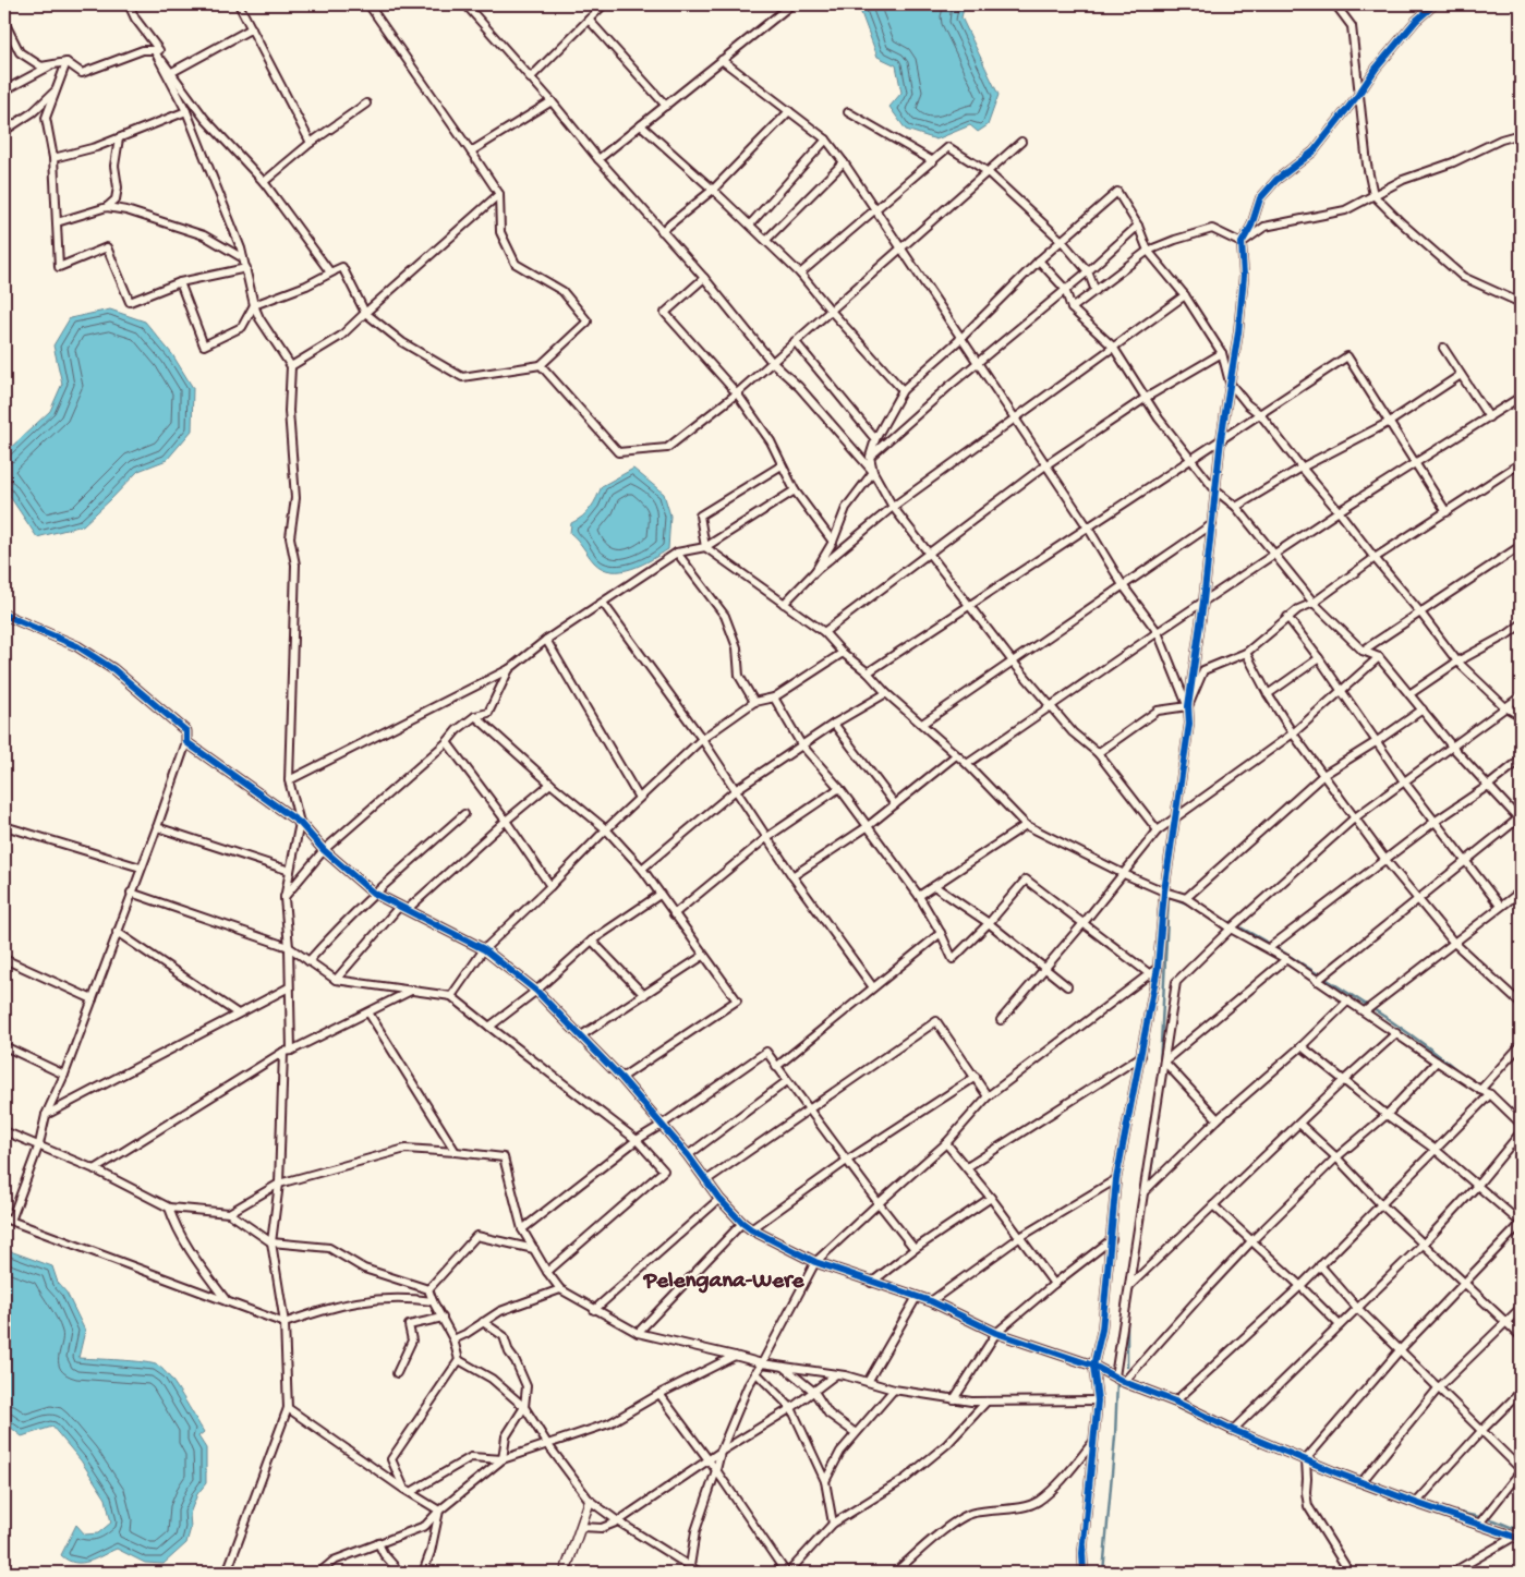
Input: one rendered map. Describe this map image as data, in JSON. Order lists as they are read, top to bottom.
{
  "districts": ["Pelengana-Were"]
}
